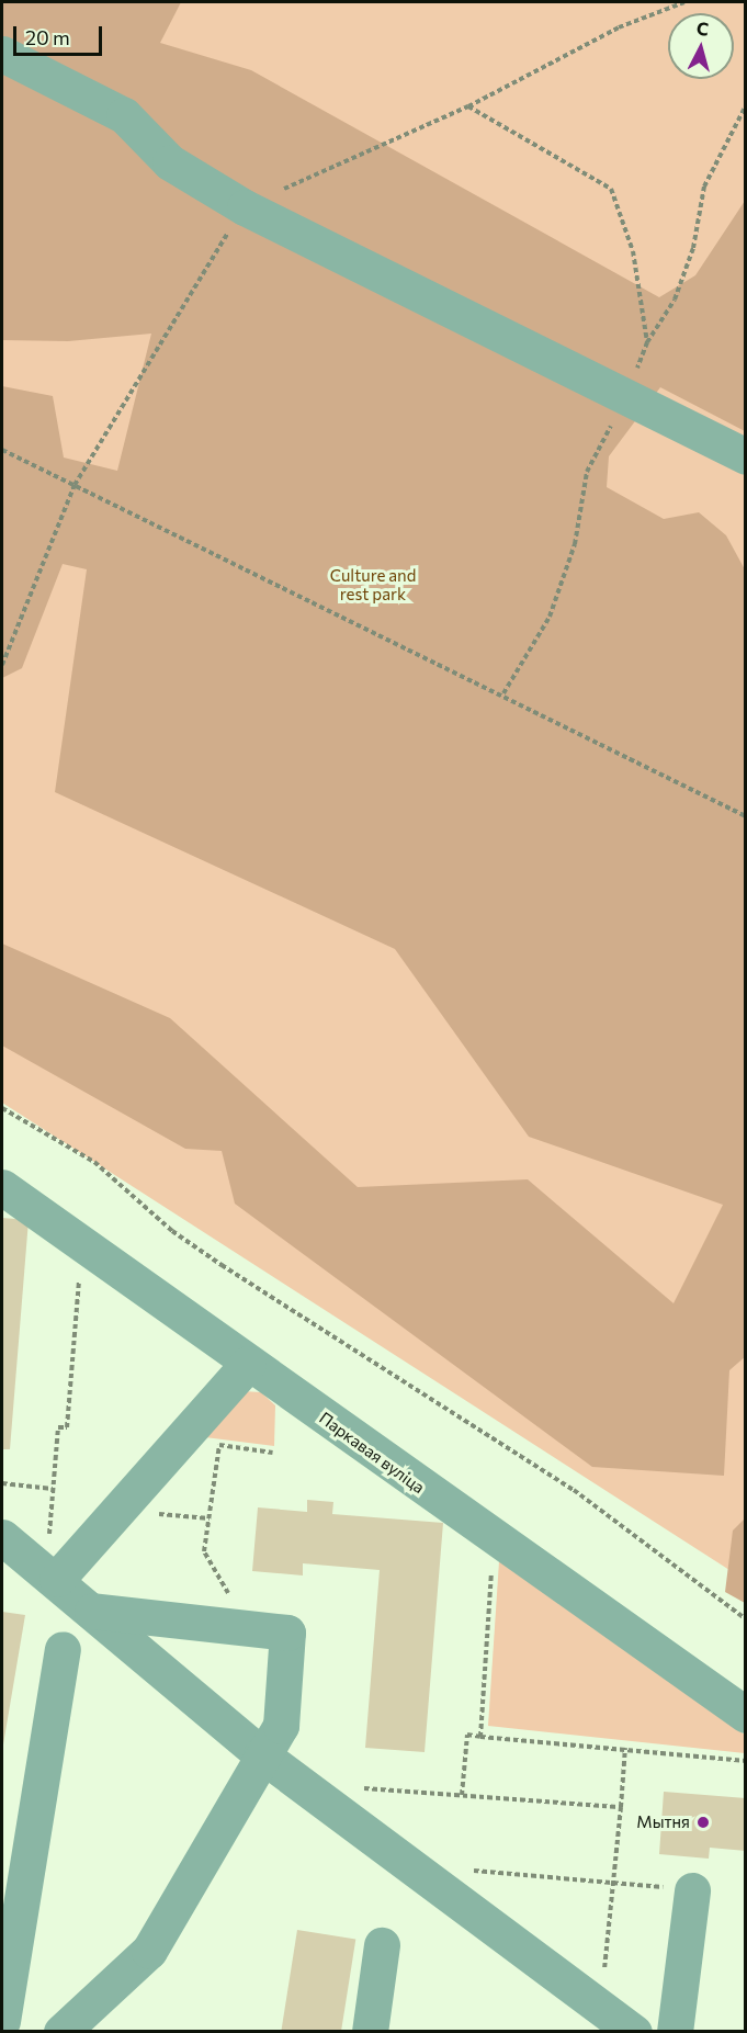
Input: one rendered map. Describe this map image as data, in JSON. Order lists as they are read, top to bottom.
{
  "streets": {
    "street": ["Паркавая вуліца"]
  },
  "parks": ["Culture and rest park"],
  "places": ["Мытня"],
  "scale_bar": "20 m",
  "north": "top"
}
